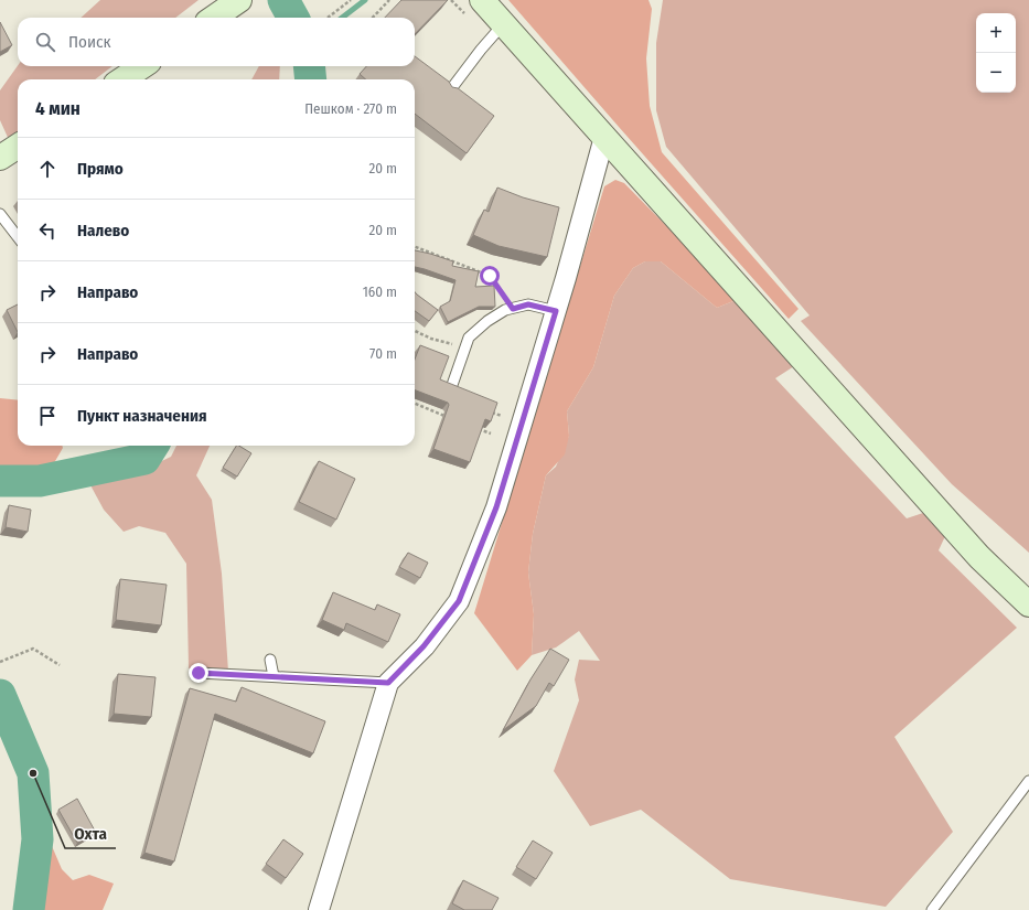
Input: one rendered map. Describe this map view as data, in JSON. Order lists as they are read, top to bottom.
{
  "places": ["Охта"],
  "page": {
    "map_buttons": ["+", "−"],
    "search": "Поиск",
    "heading": ["4 мин", "Пешком · 270 m"],
    "list": [
      ["Прямо", "20 m"],
      ["Налево", "20 m"],
      ["Направо", "160 m"],
      ["Направо", "70 m"],
      "Пункт назначения"
    ]
  }
}
